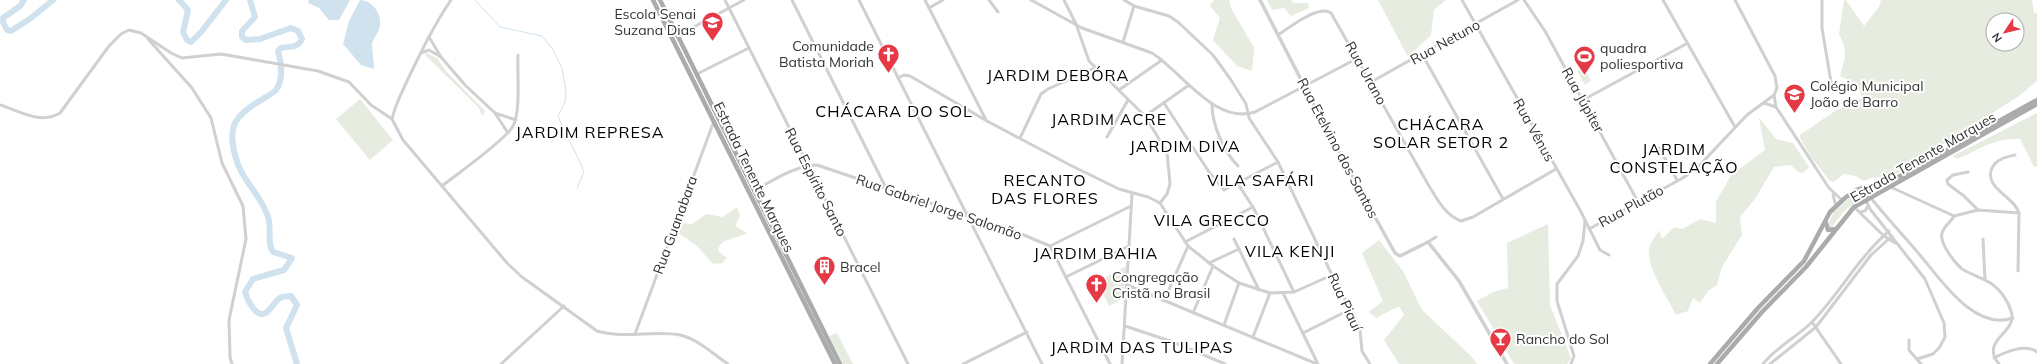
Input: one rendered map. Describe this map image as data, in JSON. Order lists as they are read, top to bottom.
{
  "streets": {
    "main road": ["Estrada Tenente Marques"],
    "street": [
      "Rua Netuno",
      "Rua Urano",
      "Rua Júpiter",
      "Rua Vênus",
      "Rua Etelvino dos Santos",
      "Rua Espírito Santo",
      "Rua Plutão",
      "Rua Gabriel Jorge Salomão",
      "Rua Guanabara",
      "Rua Piauí"
    ]
  },
  "crossings": [
    ["Rua Netuno", "Rua Urano"],
    ["Rua Netuno", "Rua Vênus"],
    ["Rua Urano", "Rua Etelvino dos Santos"],
    ["Rua Júpiter", "Rua Plutão"],
    ["Rua Vênus", "Rua Plutão"],
    ["Estrada Tenente Marques", "Rua Guanabara"],
    ["Rua Espírito Santo", "Rua Gabriel Jorge Salomão"]
  ],
  "districts": [
    "JARDIM DEBÓRA",
    "CHÁCARA DO SOL",
    "JARDIM ACRE",
    "CHÁCARA SOLAR SETOR 2",
    "JARDIM REPRESA",
    "JARDIM DIVA",
    "JARDIM CONSTELAÇÃO",
    "RECANTO DAS FLORES",
    "VILA SAFÁRI",
    "VILA GRECCO",
    "VILA KENJI",
    "JARDIM BAHIA",
    "JARDIM DAS TULIPAS"
  ],
  "places": {
    "school or university": ["Escola Senai Suzana Dias", "Colégio Municipal João de Barro"],
    "church": ["Comunidade Batista Moriah", "Congregação Cristã no Brasil"],
    "sports": ["quadra poliesportiva"],
    "building": ["Bracel"],
    "bar": ["Rancho do Sol"]
  },
  "north": "bottom left"
}
